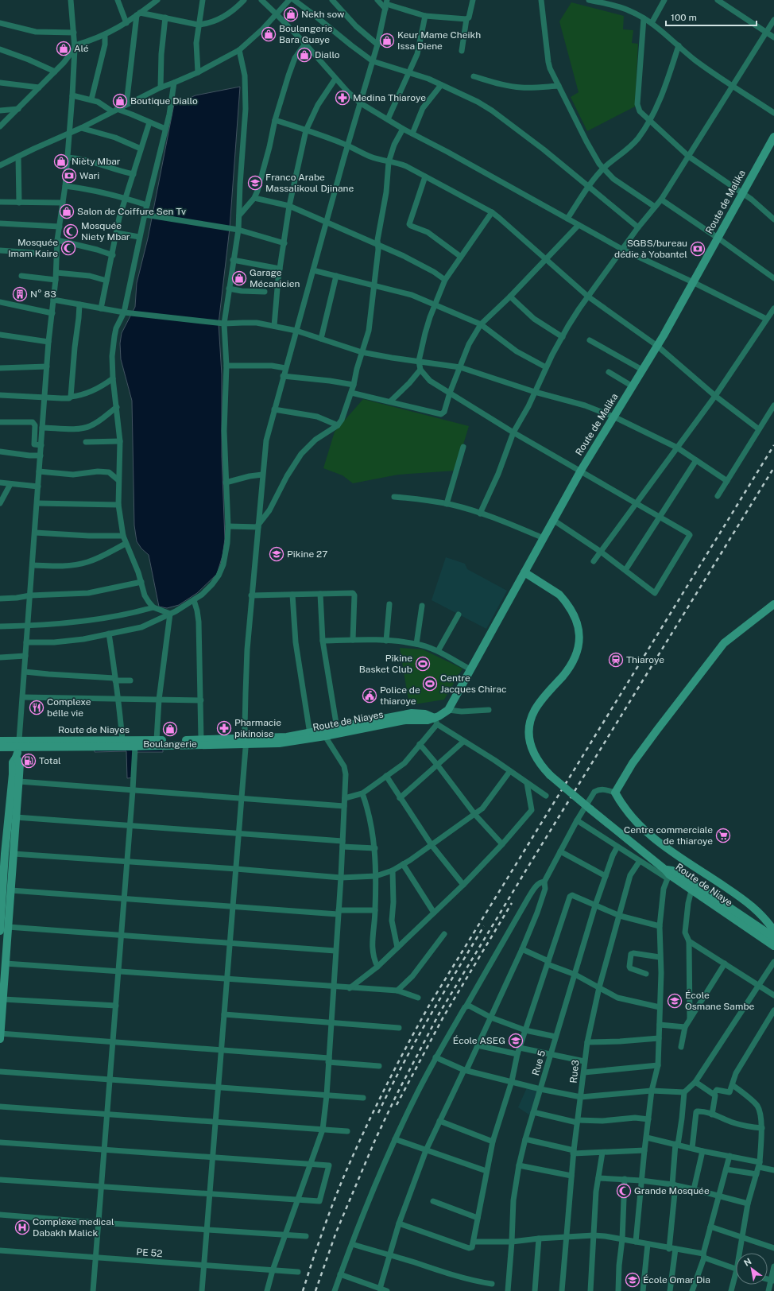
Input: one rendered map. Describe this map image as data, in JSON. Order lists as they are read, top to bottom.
{
  "streets": {
    "main road": ["Route de Malika", "Route de Niayes", "Route de Niaye"],
    "street": ["Rue 5", "Rue3", "PE 52"]
  },
  "places": {
    "shop": [
      "Nekh sow",
      "Boulangerie Bara Guaye",
      "Keur Mame Cheikh Issa Diene",
      "Alé",
      "Diallo",
      "Boutique Diallo",
      "Nièty Mbar",
      "Salon de Coiffure Sen Tv",
      "Garage Mécanicien",
      "Boulangerie"
    ],
    "pharmacy": ["Medina Thiaroye", "Pharmacie pikinoise"],
    "bank": ["Wari", "SGBS/bureau dédie à Yobantel"],
    "school or university": [
      "Franco Arabe Massalikoul Djinane",
      "Pikine 27",
      "École Osmane Sambe",
      "École ASEG",
      "École Omar Dia"
    ],
    "mosque": ["Mosquée Niety Mbar", "Mosquée Imam Kaire", "Grande Mosquée"],
    "building": ["N° 83"],
    "station": ["Thiaroye"],
    "sports": ["Pikine Basket Club", "Centre Jacques Chirac"],
    "public building": ["Police de thiaroye"],
    "restaurant": ["Complexe bélle vie"],
    "fuel station": ["Total"],
    "supermarket": ["Centre commerciale de thiaroye"],
    "hospital": ["Complexe medical Dabakh Malick"]
  },
  "scale_bar": "100 m",
  "north": "top left"
}
